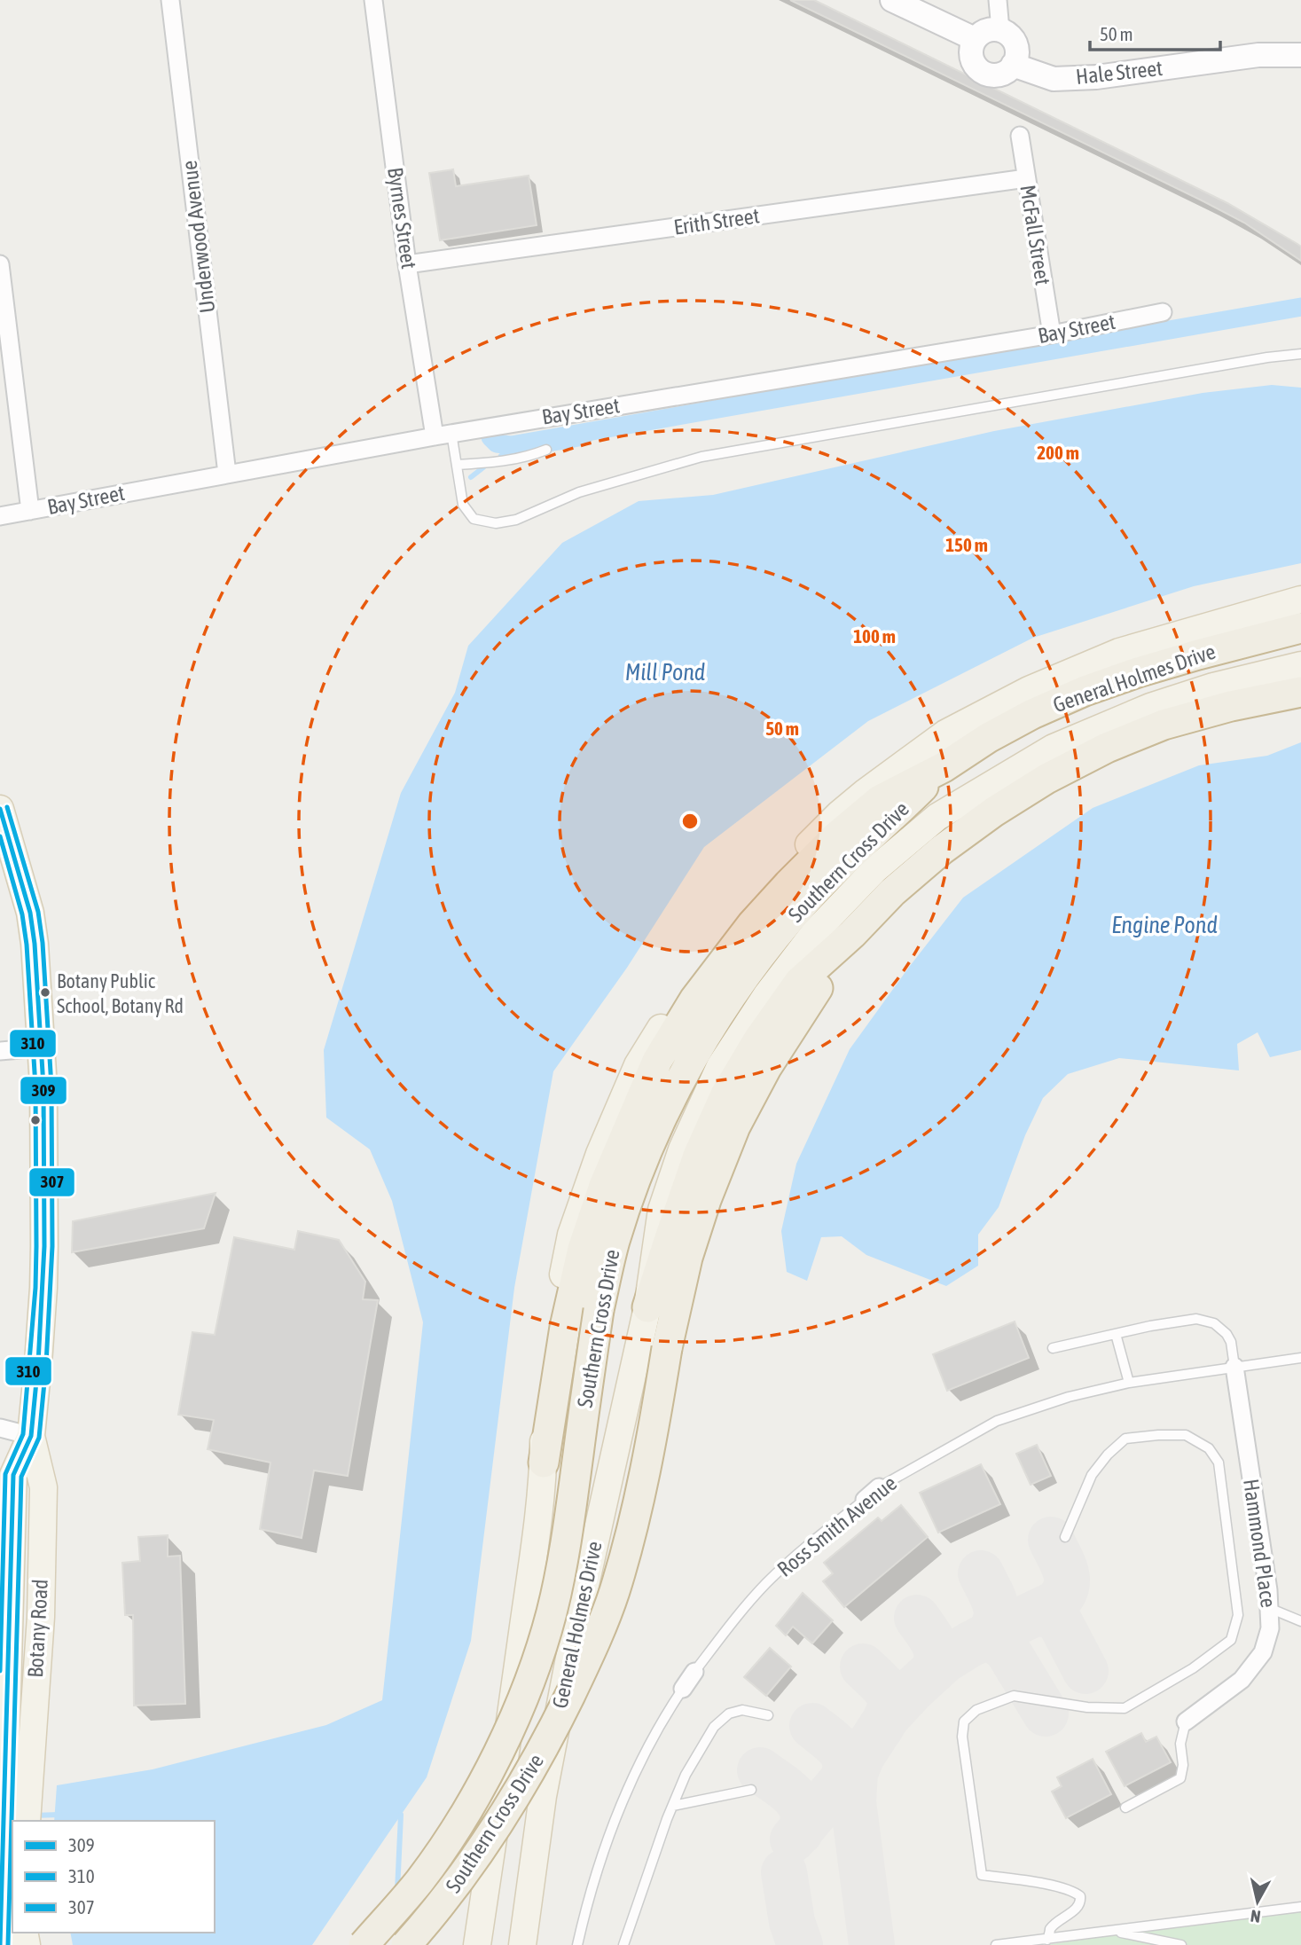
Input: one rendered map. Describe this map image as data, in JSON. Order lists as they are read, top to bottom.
{
  "streets": {
    "highway": ["General Holmes Drive", "Southern Cross Drive"],
    "main road": ["Botany Road"],
    "street": [
      "Hale Street",
      "Byrnes Street",
      "Erith Street",
      "McFall Street",
      "Underwood Avenue",
      "Bay Street",
      "Ross Smith Avenue",
      "Hammond Place"
    ]
  },
  "crossings": [
    ["Byrnes Street", "Erith Street"],
    ["Byrnes Street", "Bay Street"],
    ["Erith Street", "McFall Street"],
    ["McFall Street", "Bay Street"],
    ["Underwood Avenue", "Bay Street"],
    ["General Holmes Drive", "Southern Cross Drive"],
    ["Ross Smith Avenue", "Hammond Place"]
  ],
  "water": ["Mill Pond", "Engine Pond"],
  "places": ["Botany Public School, Botany Rd"],
  "lines": ["transit line 307", "transit line 309", "transit line 310"],
  "legend": ["309", "310", "307"],
  "scale_bar": "50 m",
  "north": "bottom",
  "rings": [
    "200 m",
    "150 m",
    "100 m",
    "50 m"
  ]
}
